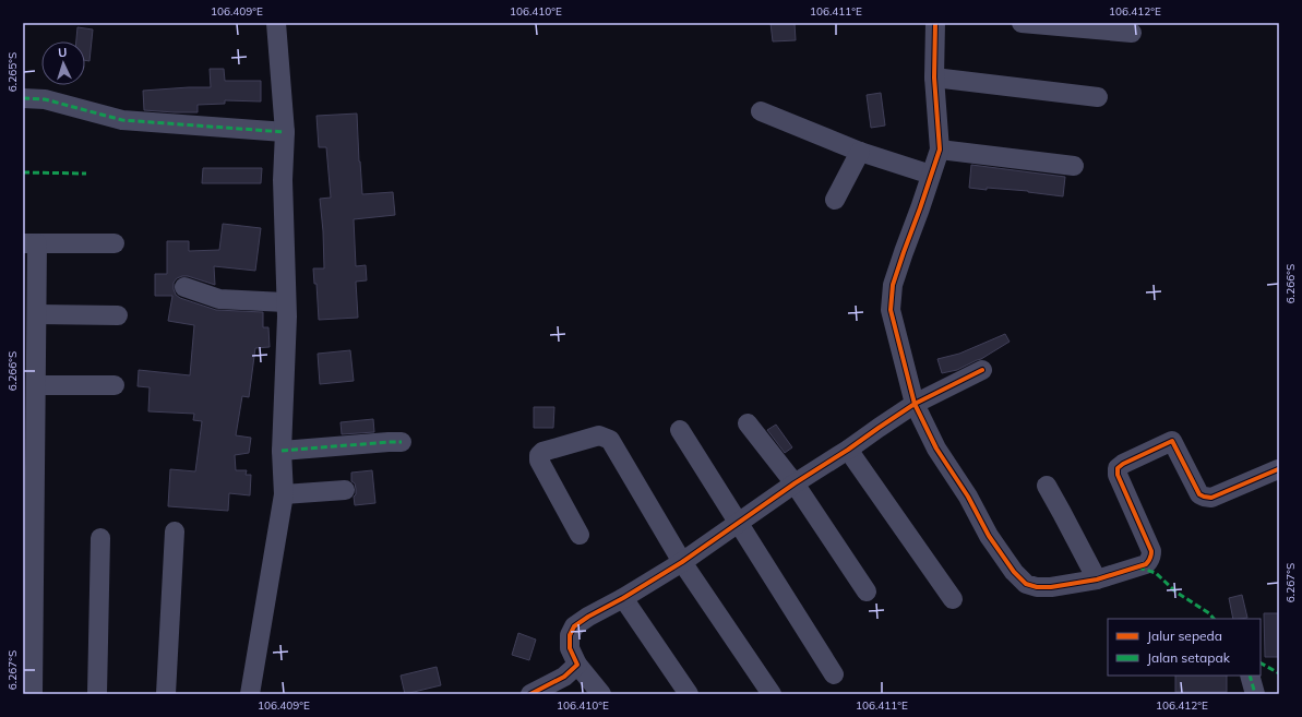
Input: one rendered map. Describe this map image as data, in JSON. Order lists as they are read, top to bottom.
{
  "legend": ["Jalur sepeda", "Jalan setapak"],
  "north": "top",
  "coordinates": [
    "106.409°E",
    "106.410°E",
    "106.411°E",
    "106.412°E",
    "6.265°S",
    "6.266°S",
    "6.267°S"
  ]
}
